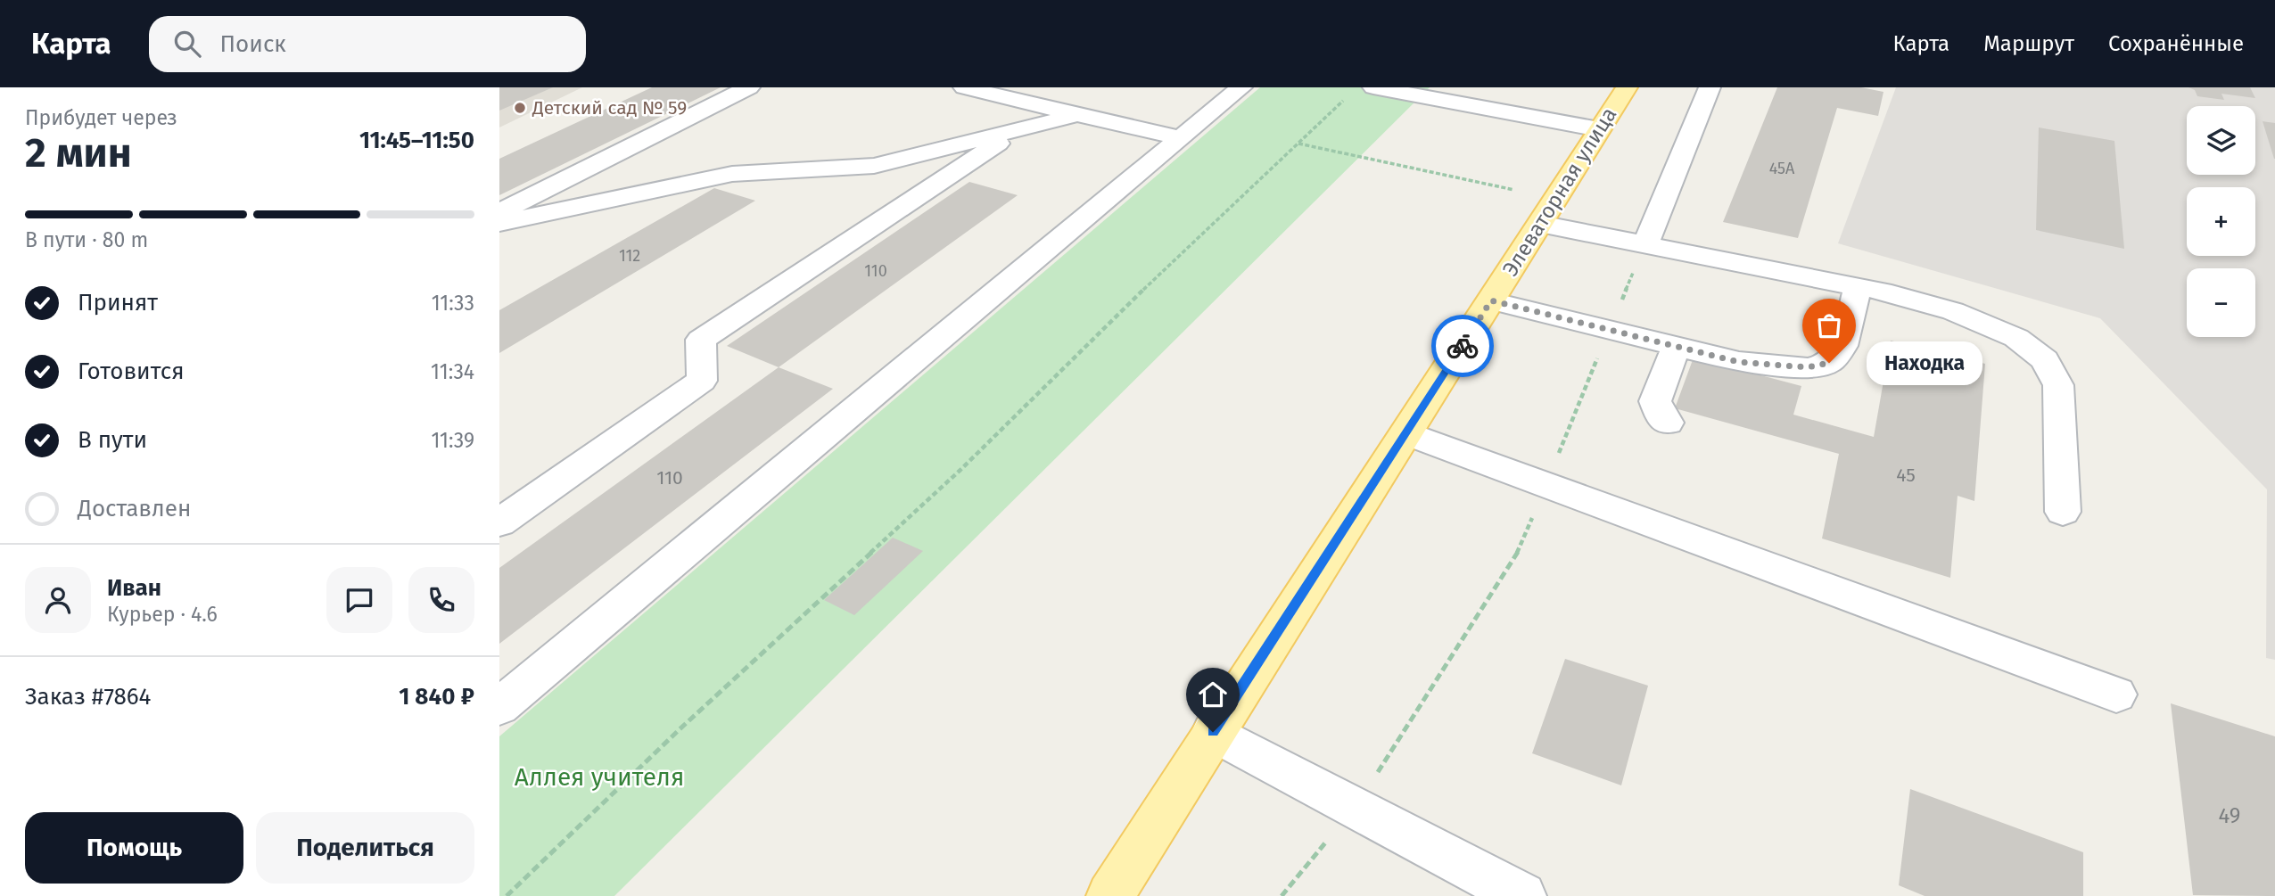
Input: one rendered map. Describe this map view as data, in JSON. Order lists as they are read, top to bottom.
{
  "streets": {
    "main road": ["Элеваторная улица"]
  },
  "parks": ["Аллея учителя"],
  "places": ["Детский сад № 59", "Находка"],
  "house_numbers": [
    "45А",
    "112",
    "110",
    "45",
    "110",
    "49"
  ],
  "page": {
    "header": "Карта",
    "search": "Поиск",
    "nav": ["Карта", "Маршрут", "Сохранённые"],
    "heading": ["2 мин", "Прибудет через", "11:45–11:50"],
    "panel": [
      "Иван",
      "Курьер · 4.6",
      "Заказ #7864",
      "1 840 ₽"
    ],
    "map_buttons": ["+", "−"],
    "bar": "В пути · 80 m",
    "list": [
      ["Принят", "11:33"],
      ["Готовится", "11:34"],
      ["В пути", "11:39"],
      "Доставлен"
    ],
    "bubble": "Находка",
    "buttons": ["Помощь", "Поделиться"]
  }
}
